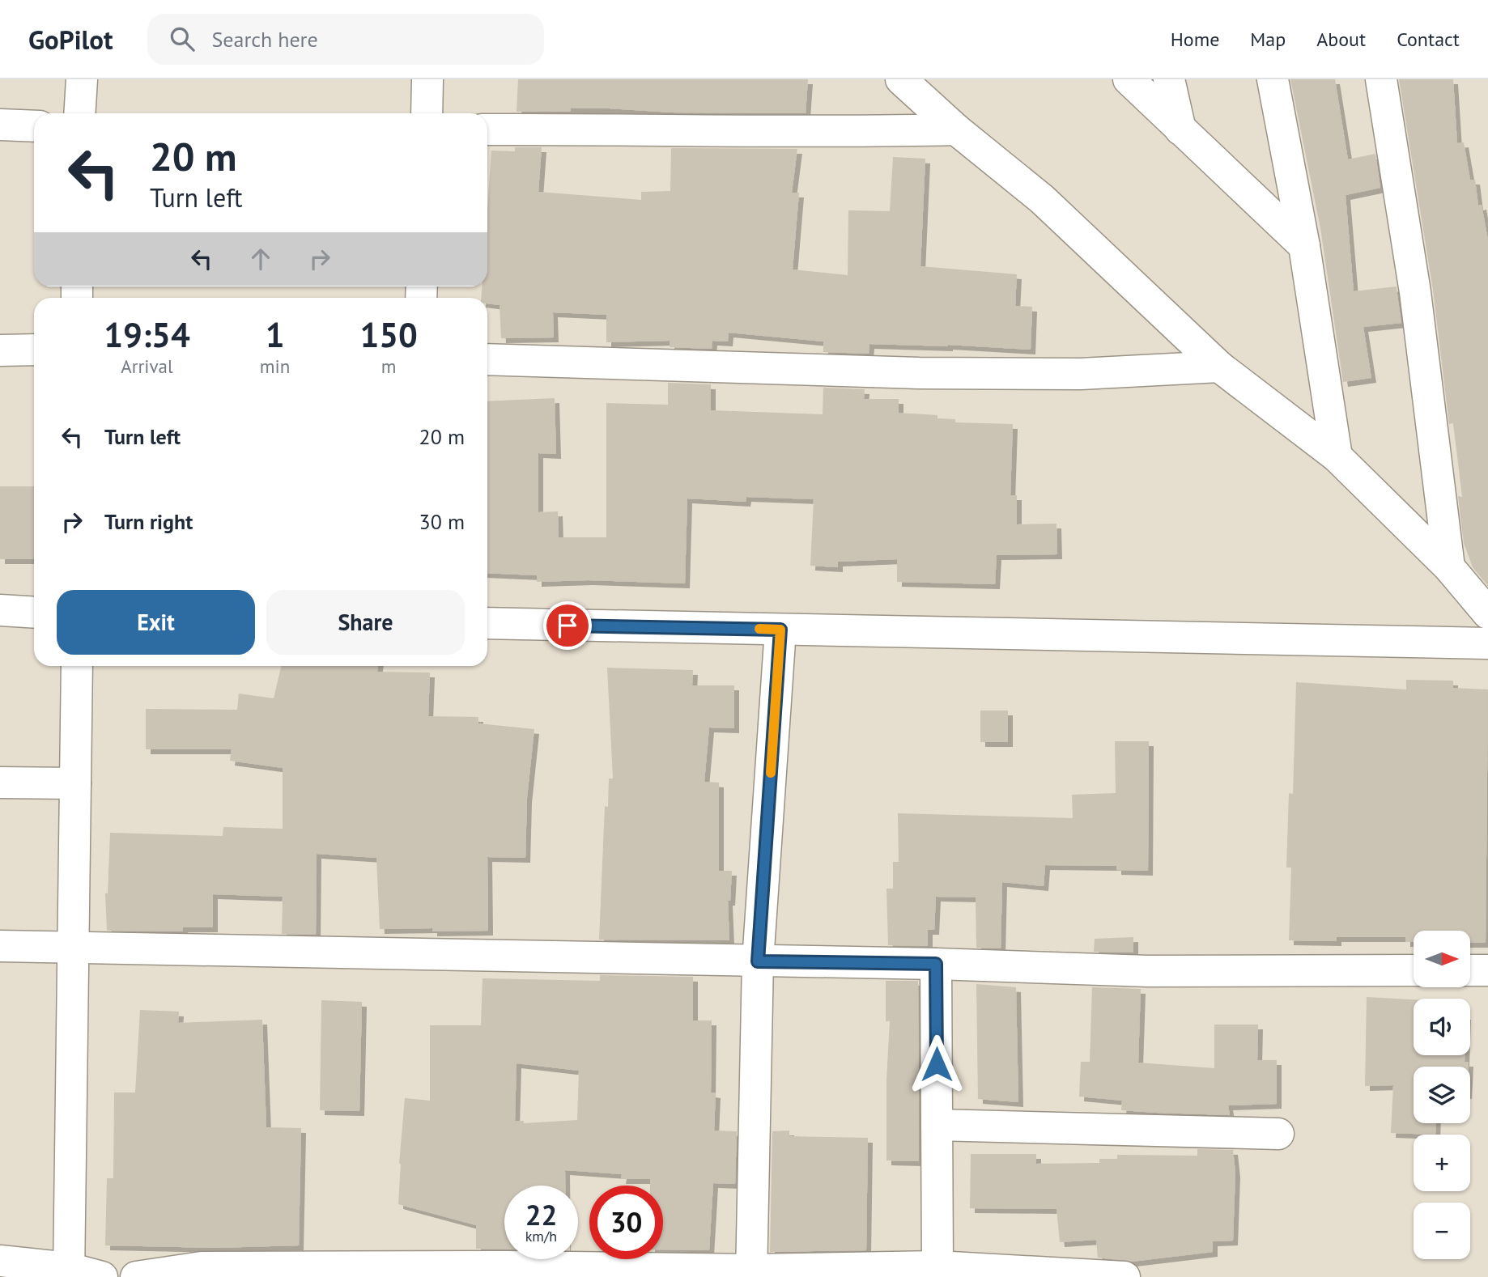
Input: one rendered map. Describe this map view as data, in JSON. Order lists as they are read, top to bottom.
{
  "north": "right",
  "page": {
    "header": "GoPilot",
    "search": "Search here",
    "nav": [
      "Home",
      "Map",
      "About",
      "Contact"
    ],
    "turn": ["20 m", "Turn left"],
    "eta": [
      "19:54",
      "Arrival",
      "1",
      "min",
      "150",
      "m"
    ],
    "list": [
      {
        "name": "Turn left",
        "value": "20 m"
      },
      {
        "name": "Turn right",
        "value": "30 m"
      }
    ],
    "buttons": ["Exit", "Share"],
    "map_buttons": ["+", "−"],
    "speed": "22 km/h",
    "limit": "30"
  }
}
